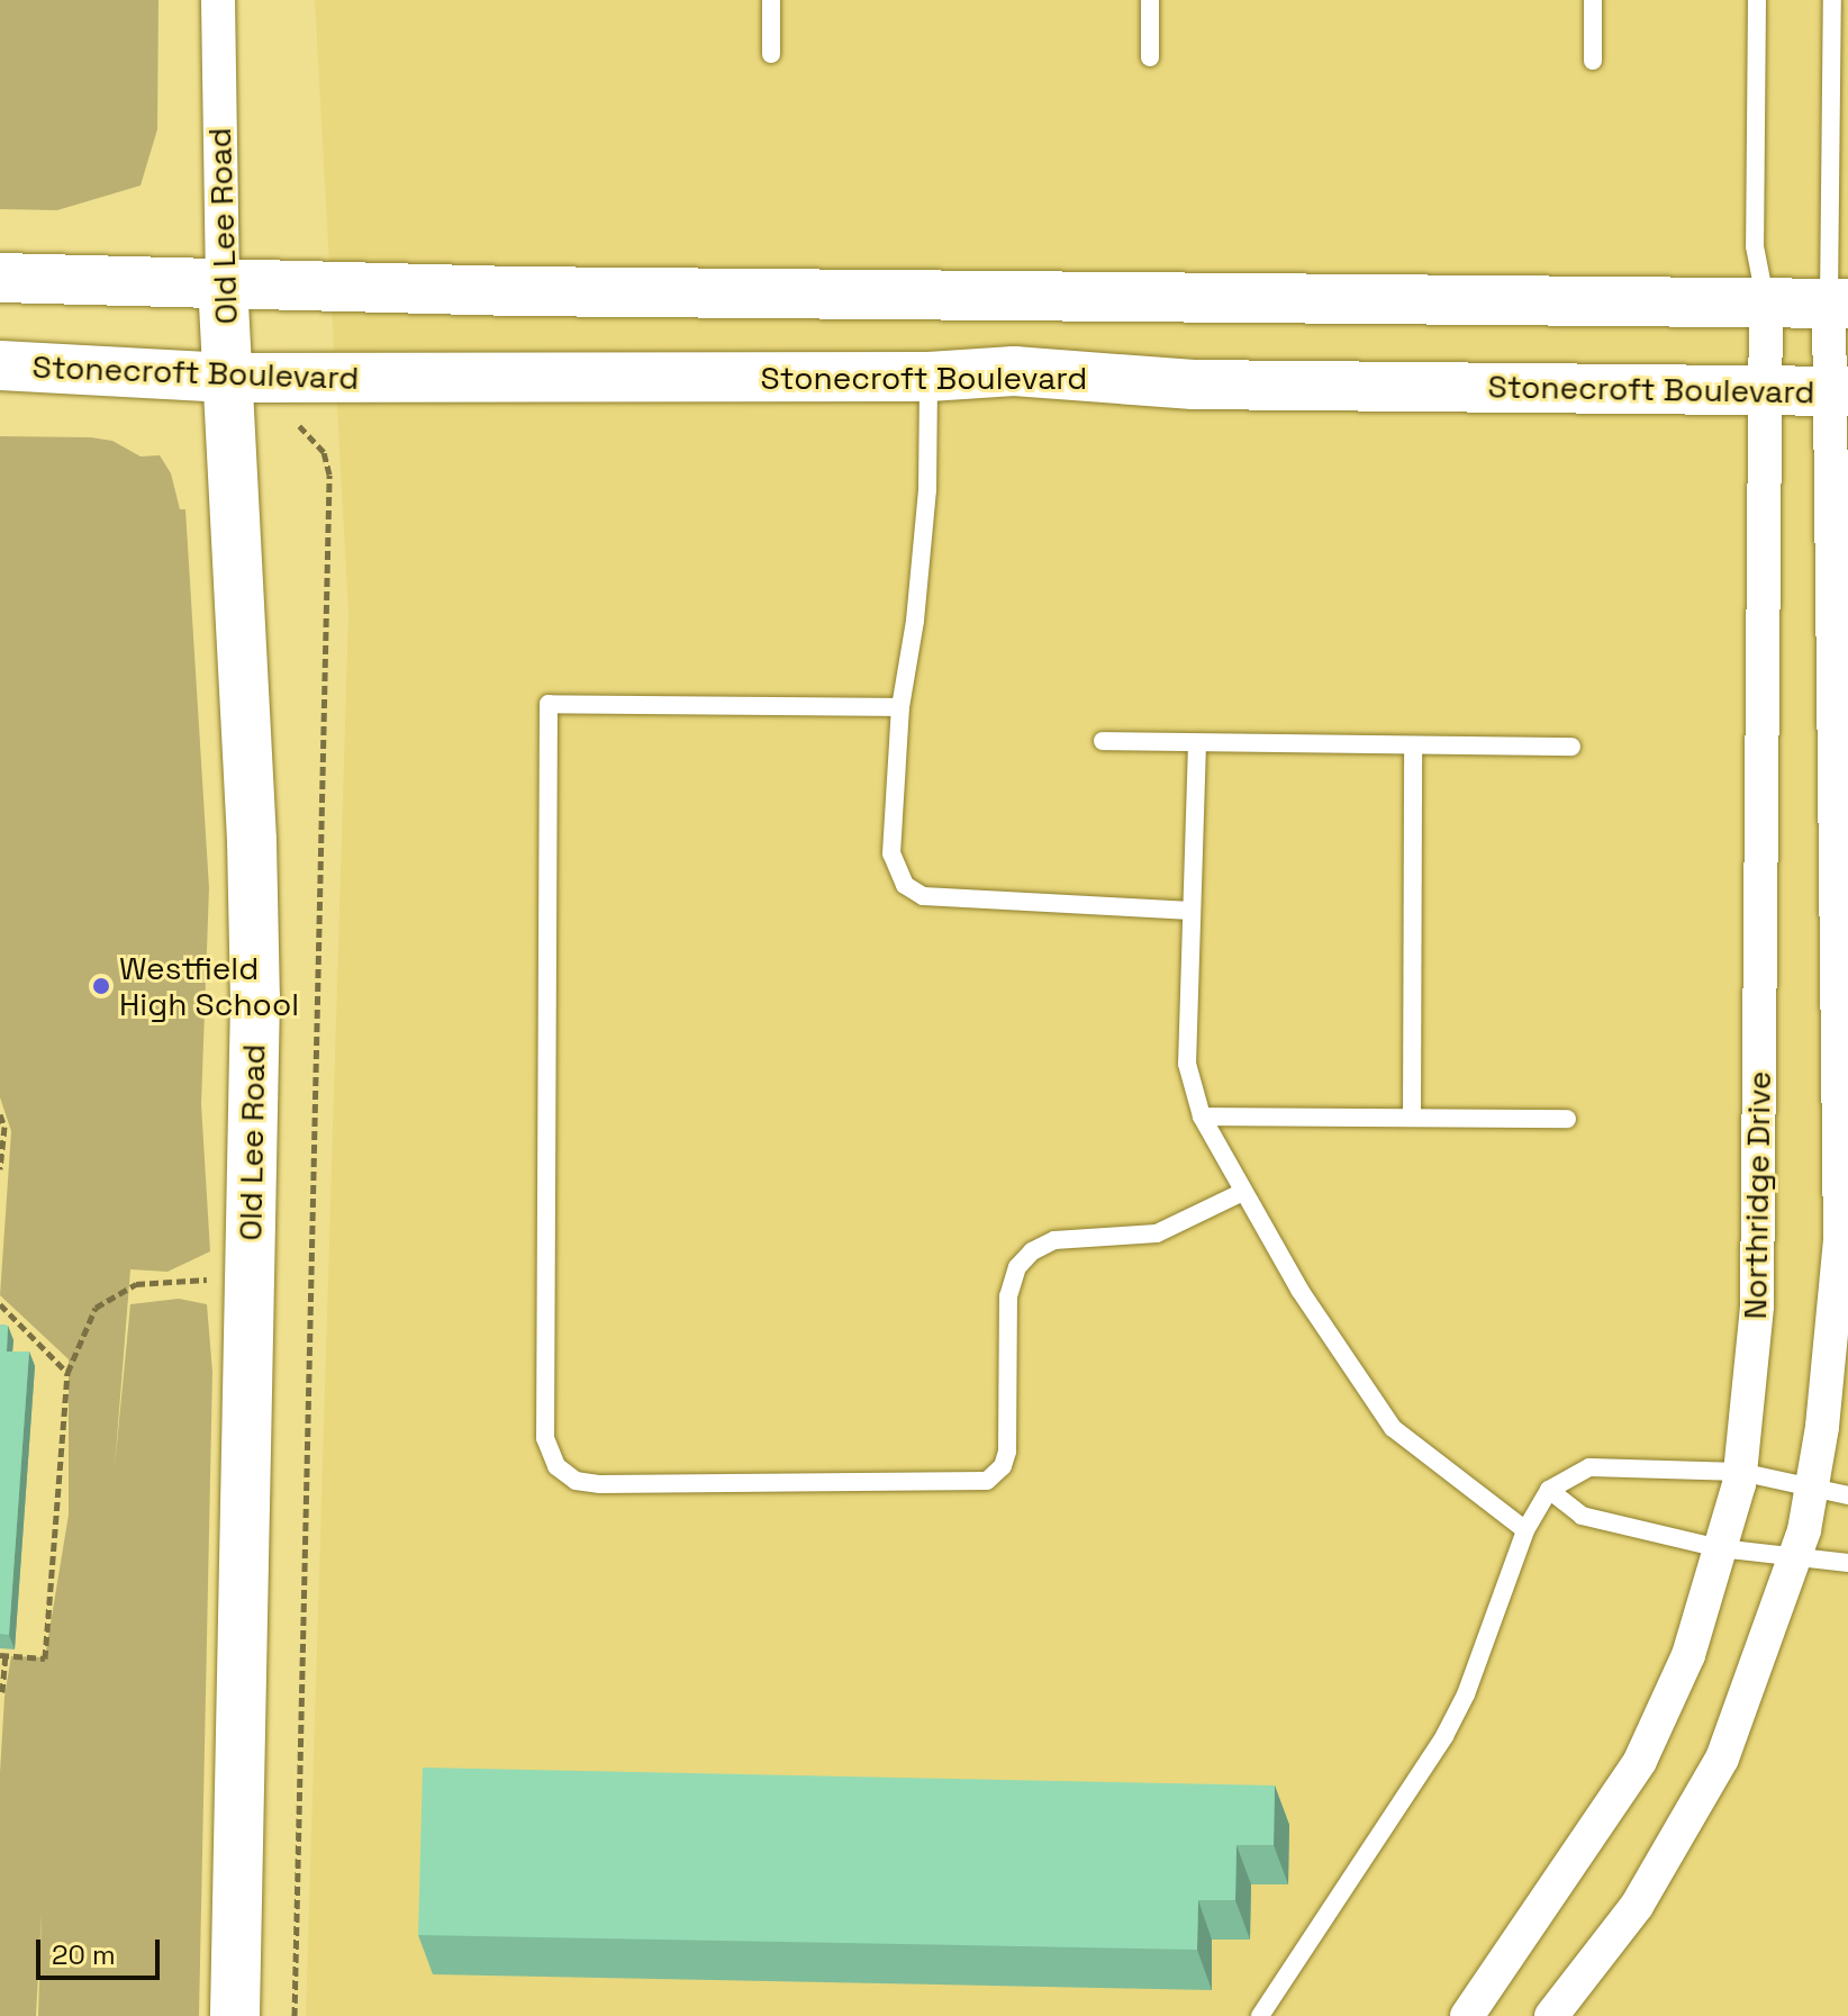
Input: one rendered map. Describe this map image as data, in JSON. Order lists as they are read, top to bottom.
{
  "streets": {
    "main road": ["Old Lee Road", "Stonecroft Boulevard"],
    "street": ["Northridge Drive"]
  },
  "crossings": [
    ["Old Lee Road", "Stonecroft Boulevard"],
    ["Stonecroft Boulevard", "Northridge Drive"]
  ],
  "places": ["Westfield High School"],
  "scale_bar": "20 m"
}
